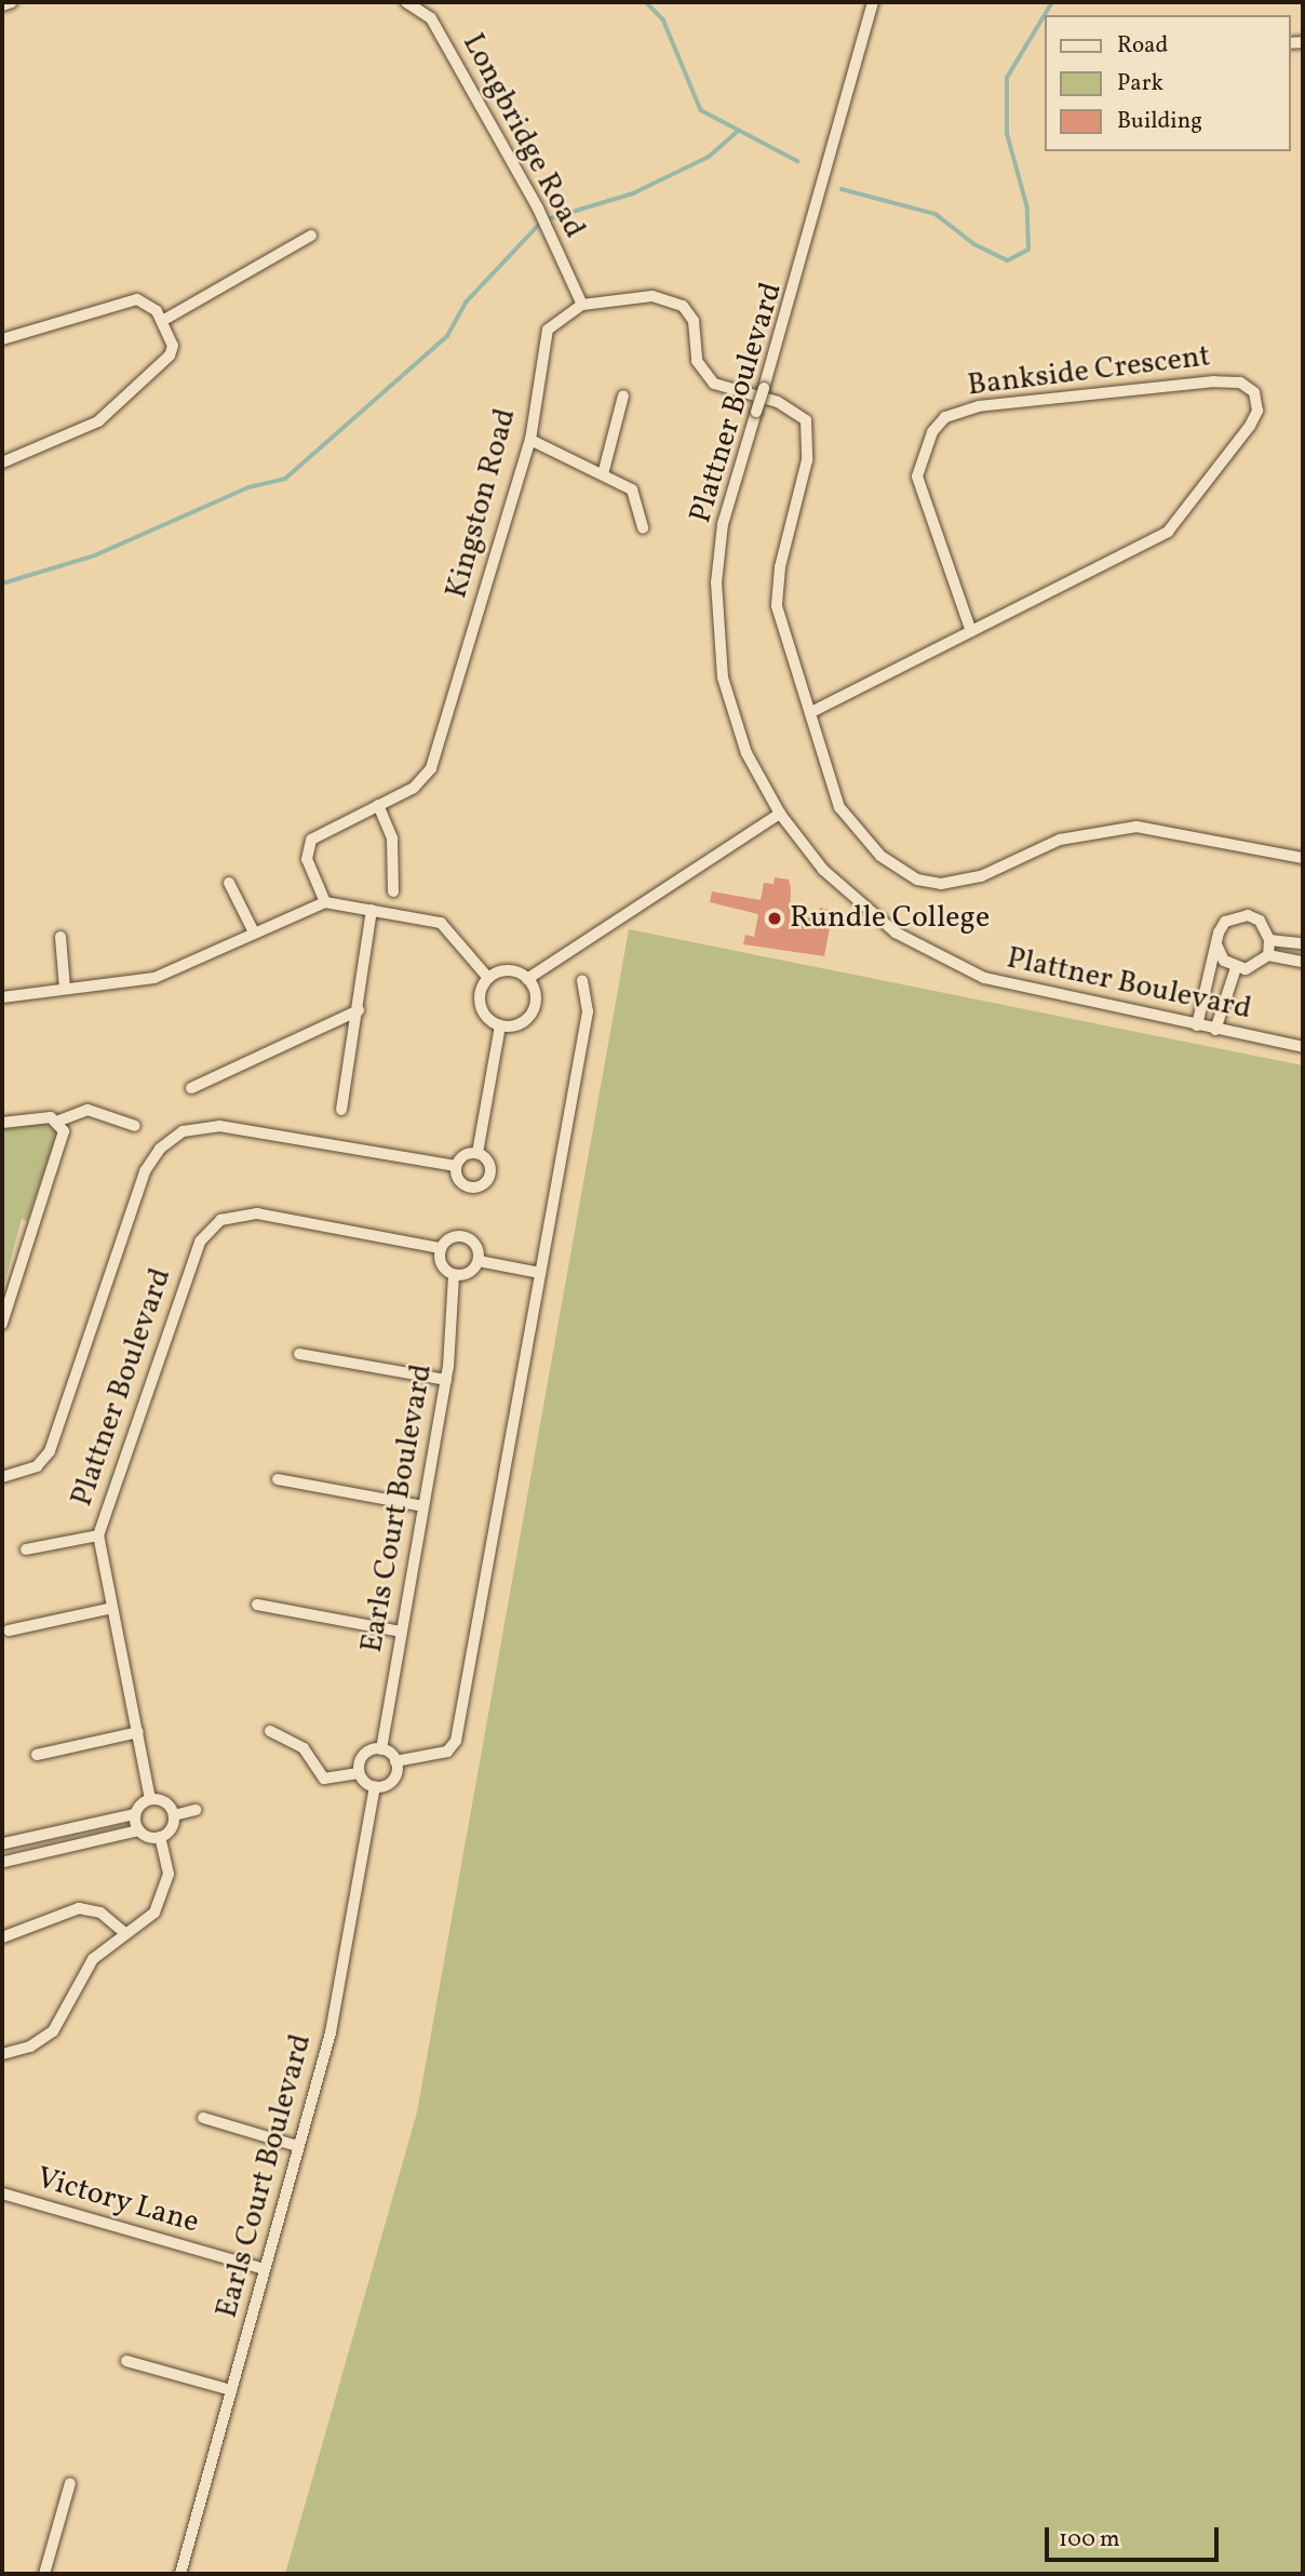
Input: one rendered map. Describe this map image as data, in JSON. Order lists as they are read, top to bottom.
{
  "streets": {
    "street": [
      "Longbridge Road",
      "Bankside Crescent",
      "Plattner Boulevard",
      "Kingston Road",
      "Earls Court Boulevard",
      "Victory Lane"
    ]
  },
  "crossings": [
    ["Longbridge Road", "Kingston Road"],
    ["Plattner Boulevard", "Earls Court Boulevard"],
    ["Earls Court Boulevard", "Victory Lane"]
  ],
  "places": ["Rundle College"],
  "legend": ["Road", "Park", "Building"],
  "scale_bar": "100 m"
}
